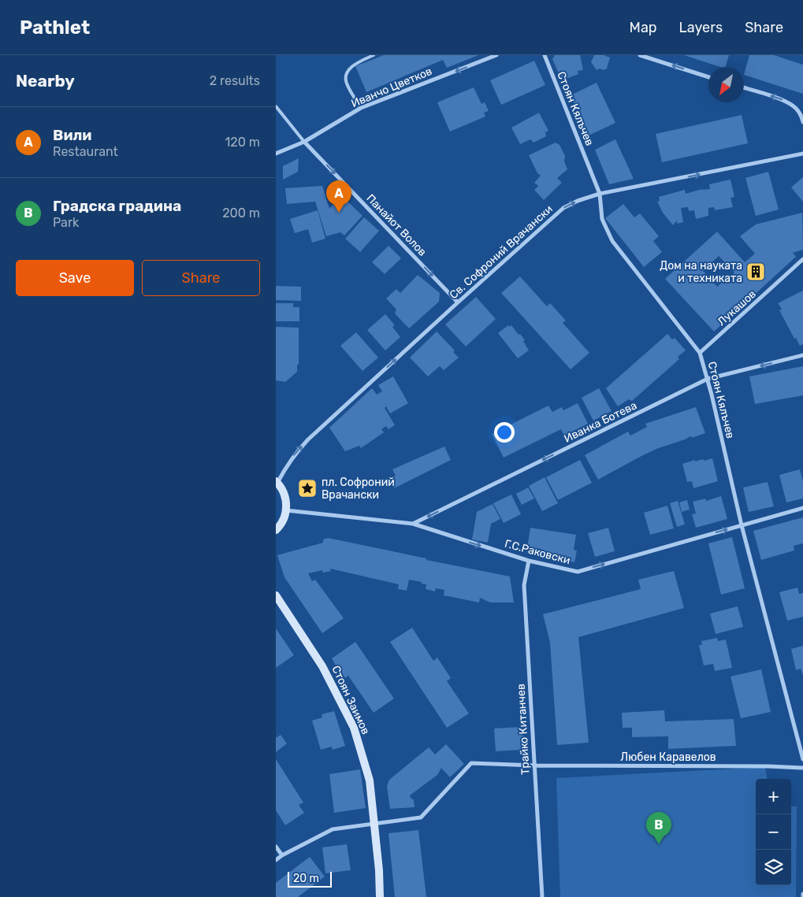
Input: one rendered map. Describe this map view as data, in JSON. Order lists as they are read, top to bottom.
{
  "streets": {
    "street": [
      "Иванчо Цветков",
      "Стоян Кялъчев",
      "Панайот Волов",
      "Св. Софроний Врачански",
      "Лукашов",
      "Иванка Ботева",
      "Г.С.Раковски",
      "Стоян Заимов",
      "Трайко Китанчев",
      "Любен Каравелов"
    ]
  },
  "crossings": [
    ["Иванчо Цветков", "Панайот Волов"],
    ["Стоян Кялъчев", "Св. Софроний Врачански"],
    ["Стоян Кялъчев", "Лукашов"],
    ["Стоян Кялъчев", "Иванка Ботева"],
    ["Стоян Кялъчев", "Г.С.Раковски"],
    ["Панайот Волов", "Св. Софроний Врачански"],
    ["Иванка Ботева", "Г.С.Раковски"],
    ["Г.С.Раковски", "Трайко Китанчев"],
    ["Стоян Заимов", "Любен Каравелов"],
    ["Трайко Китанчев", "Любен Каравелов"]
  ],
  "one_way": [
    "Иванчо Цветков",
    "Панайот Волов",
    "Св. Софроний Врачански",
    "Иванка Ботева",
    "Г.С.Раковски"
  ],
  "places": {
    "building": ["Дом на науката и техниката"],
    "place": ["пл. Софроний Врачански"]
  },
  "scale_bar": "20 m",
  "north": "bottom left",
  "page": {
    "header": "Pathlet",
    "nav": ["Map", "Layers", "Share"],
    "heading": ["Nearby", "2 results"],
    "list": [
      {
        "mark": "A",
        "name": "Вили",
        "note": "Restaurant",
        "value": "120 m"
      },
      {
        "mark": "B",
        "name": "Градска градина",
        "note": "Park",
        "value": "200 m"
      }
    ],
    "pins": ["A", "B"],
    "buttons": ["Save", "Share"],
    "map_buttons": ["+", "−"],
    "scale": "20 m"
  }
}
